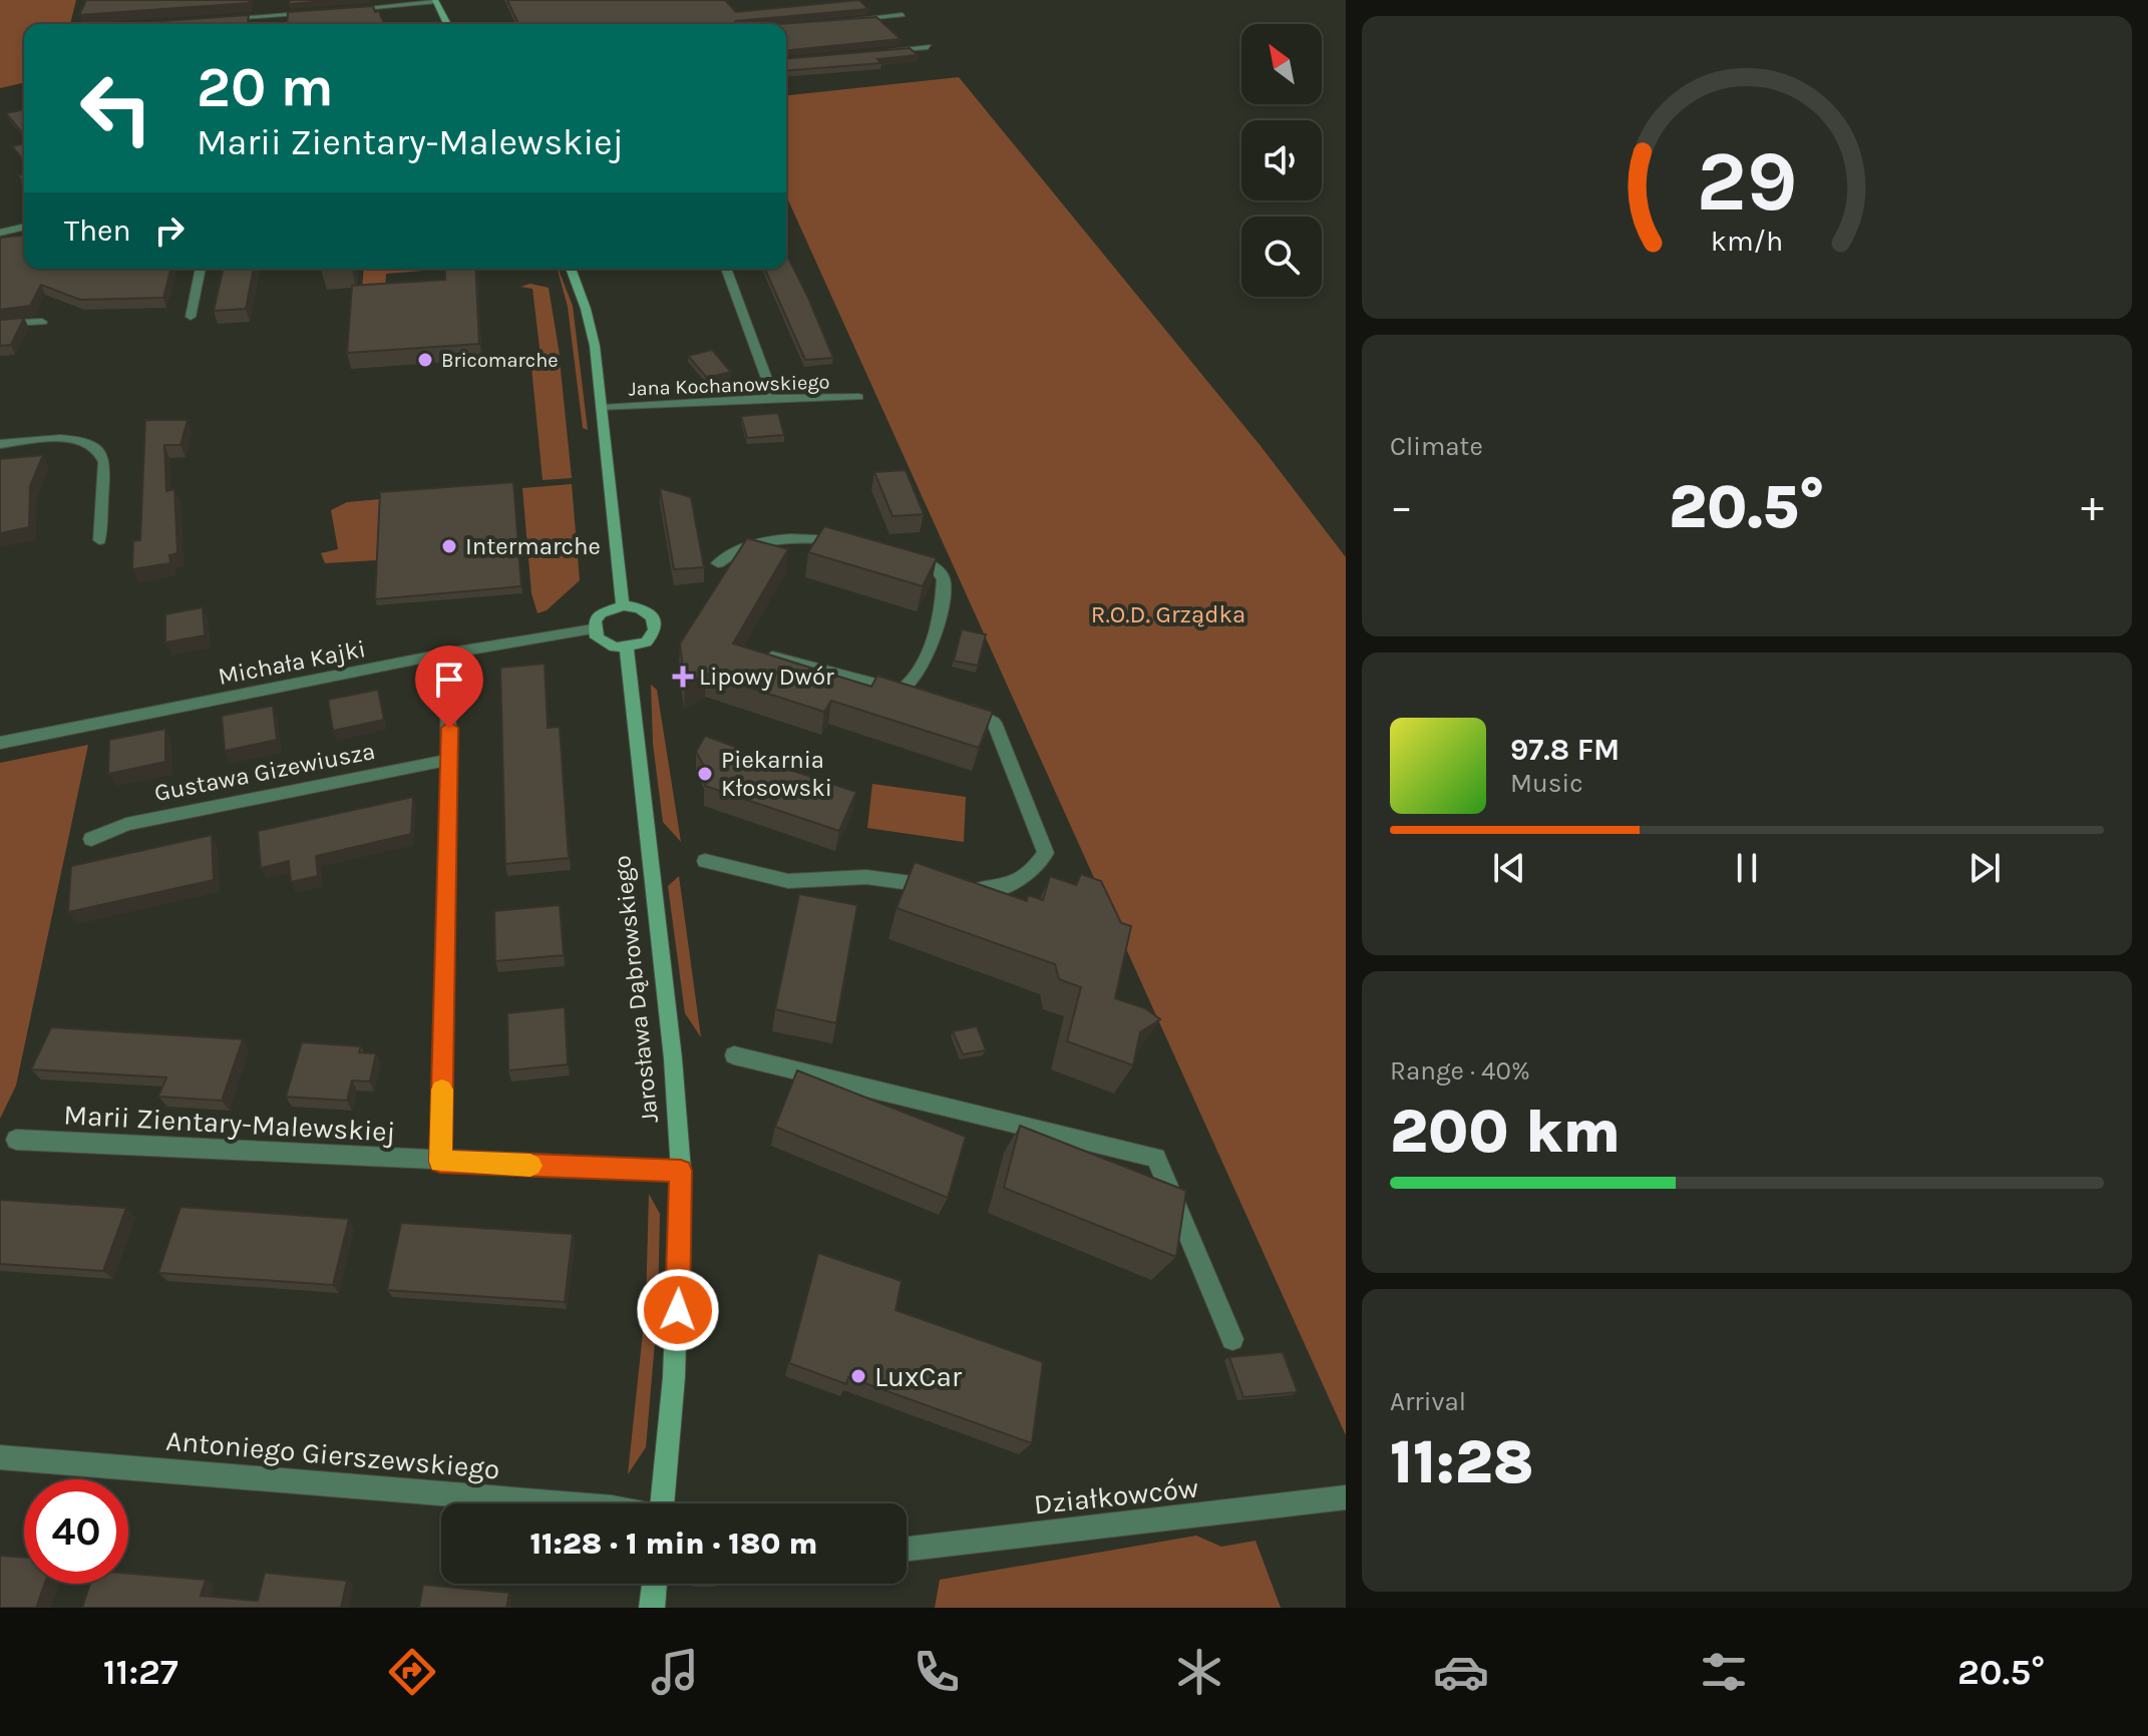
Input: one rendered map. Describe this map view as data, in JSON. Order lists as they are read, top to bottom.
{
  "streets": {
    "street": [
      "Jana Kochanowskiego",
      "Michała Kajki",
      "Gustawa Gizewiusza",
      "Jarosława Dąbrowskiego",
      "Marii Zientary-Malewskiej",
      "Antoniego Gierszewskiego",
      "Działkowców"
    ]
  },
  "crossings": [
    ["Michała Kajki", "Jarosława Dąbrowskiego"],
    ["Jarosława Dąbrowskiego", "Marii Zientary-Malewskiej"]
  ],
  "parks": ["R.O.D. Grządka"],
  "places": {
    "other": [
      "Bricomarche",
      "Intermarche",
      "Piekarnia Kłosowski",
      "LuxCar"
    ],
    "health": ["Lipowy Dwór"]
  },
  "north": "top left",
  "page": {
    "turn": ["20 m", "Marii Zientary-Malewskiej"],
    "then": "Then",
    "tile": [
      "Climate",
      ["Range · 40%", "200 km"],
      ["Arrival", "11:28"]
    ],
    "heat": ["−", "20.5°", "+"],
    "song": ["97.8 FM", "Music"],
    "limit": "40",
    "trip": "11:28 · 1 min · 180 m",
    "tabs": ["11:27", "20.5°"],
    "gauge": ["29", "km/h"]
  }
}
